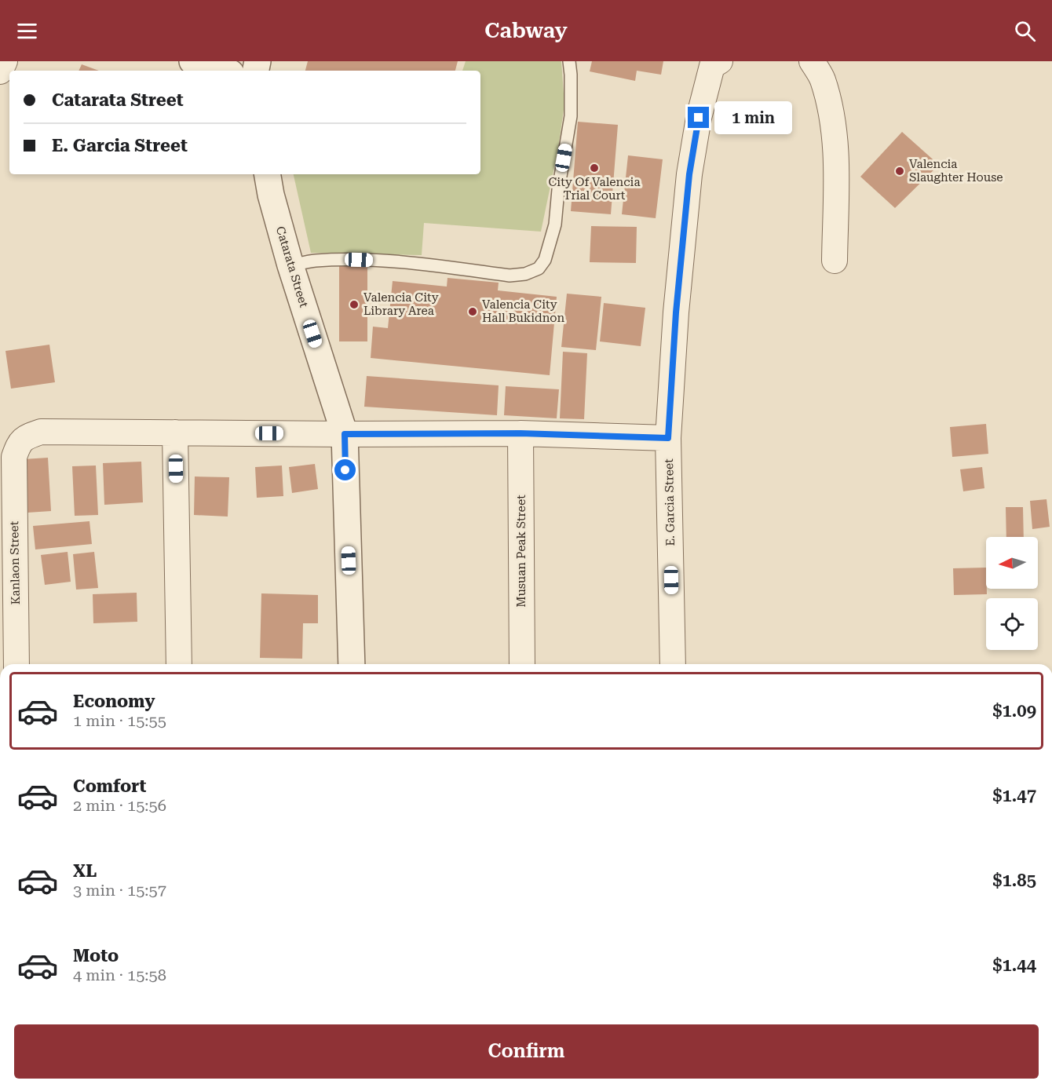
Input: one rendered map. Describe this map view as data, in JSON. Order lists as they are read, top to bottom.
{
  "streets": {
    "street": [
      "Catarata Street",
      "E. Garcia Street",
      "Musuan Peak Street",
      "Kanlaon Street"
    ]
  },
  "places": [
    "City Of Valencia Trial Court",
    "Valencia Slaughter House",
    "Valencia City Library Area",
    "Valencia City Hall Bukidnon"
  ],
  "north": "left",
  "page": {
    "header": "Cabway",
    "banner": ["Catarata Street", "E. Garcia Street"],
    "bubble": "1 min",
    "list": [
      {
        "name": "Economy",
        "note": "1 min · 15:55",
        "value": "$1.09"
      },
      {
        "name": "Comfort",
        "note": "2 min · 15:56",
        "value": "$1.47"
      },
      {
        "name": "XL",
        "note": "3 min · 15:57",
        "value": "$1.85"
      },
      {
        "name": "Moto",
        "note": "4 min · 15:58",
        "value": "$1.44"
      }
    ],
    "buttons": "Confirm"
  }
}
